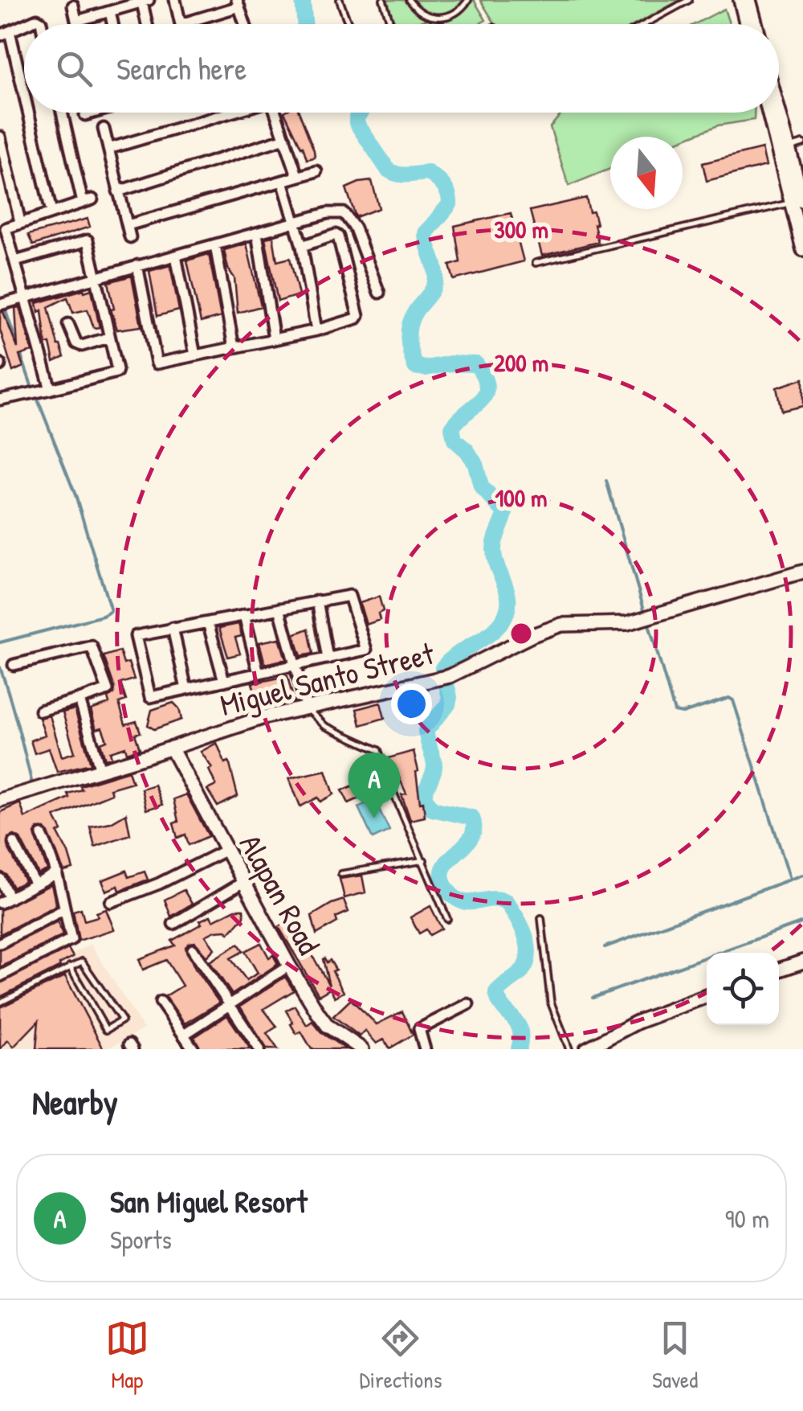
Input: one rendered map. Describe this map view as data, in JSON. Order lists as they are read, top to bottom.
{
  "streets": {
    "main road": ["Miguel Santo Street", "Alapan Road"]
  },
  "crossings": [
    ["Miguel Santo Street", "Alapan Road"]
  ],
  "north": "bottom",
  "page": {
    "search": "Search here",
    "pins": "A",
    "heading": "Nearby",
    "list": [
      {
        "mark": "A",
        "name": "San Miguel Resort",
        "note": "Sports",
        "value": "90 m"
      }
    ],
    "nav": ["Map", "Directions", "Saved"]
  },
  "rings": ["300 m", "200 m", "100 m"]
}
